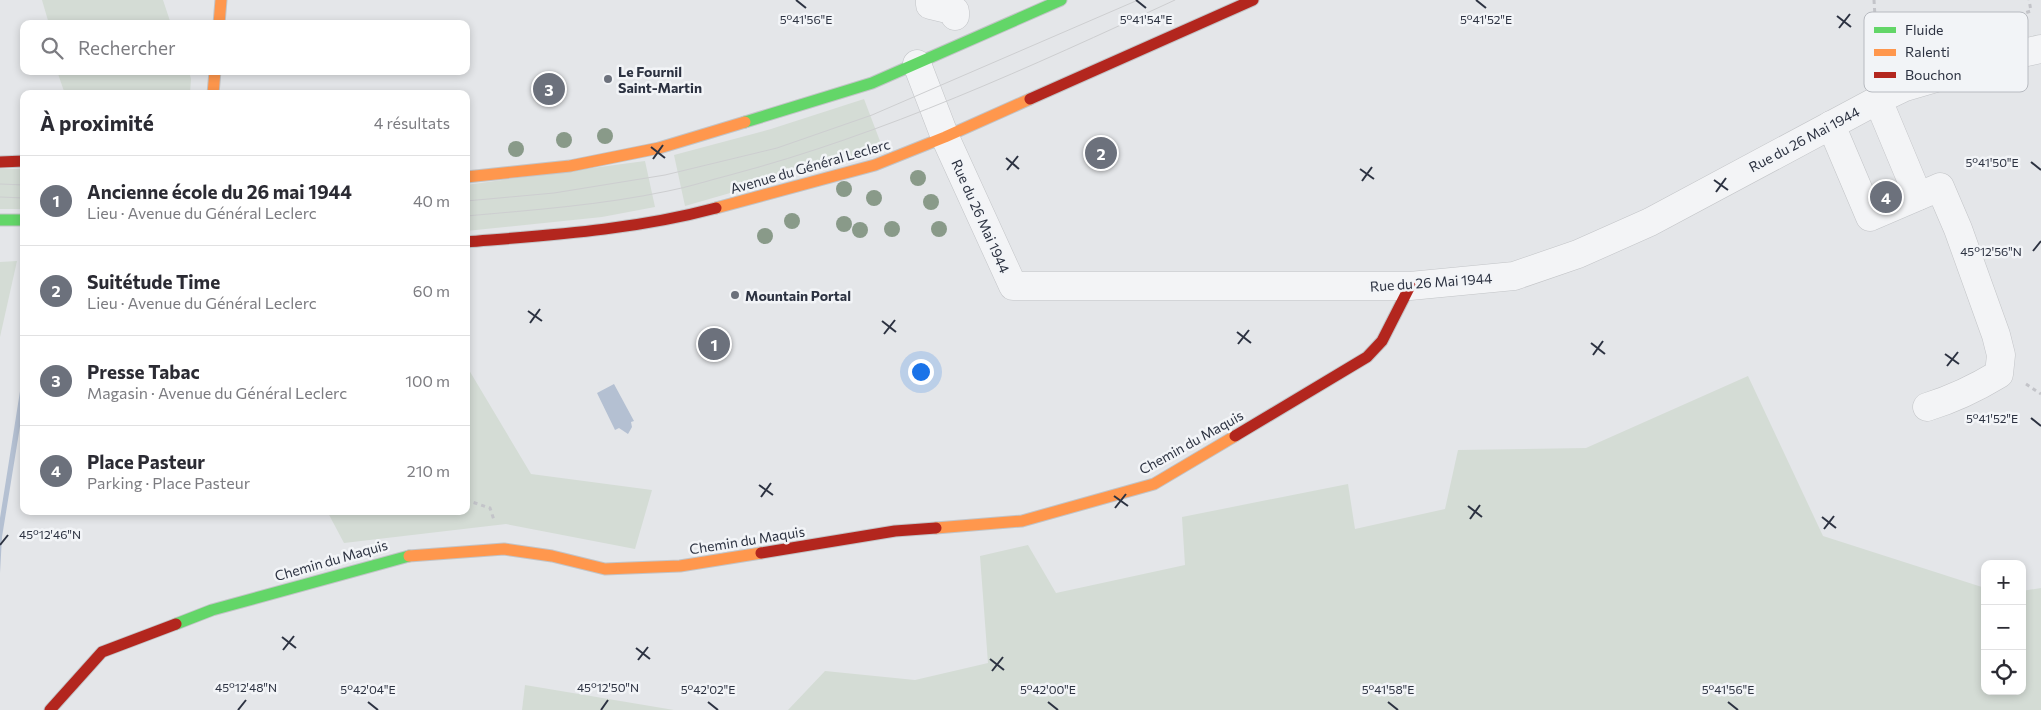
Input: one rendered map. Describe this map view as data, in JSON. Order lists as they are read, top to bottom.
{
  "streets": {
    "street": ["Rue du 26 Mai 1944", "Avenue du Général Leclerc", "Chemin du Maquis"]
  },
  "crossings": [
    ["Rue du 26 Mai 1944", "Avenue du Général Leclerc"],
    ["Rue du 26 Mai 1944", "Chemin du Maquis"]
  ],
  "places": ["Le Fournil Saint-Martin", "Mountain Portal"],
  "legend": ["Fluide", "Ralenti", "Bouchon"],
  "page": {
    "search": "Rechercher",
    "pins": [
      "3",
      "2",
      "4",
      "1"
    ],
    "heading": ["À proximité", "4 résultats"],
    "list": [
      {
        "mark": "1",
        "name": "Ancienne école du 26 mai 1944",
        "note": "Lieu · Avenue du Général Leclerc",
        "value": "40 m"
      },
      {
        "mark": "2",
        "name": "Suitétude Time",
        "note": "Lieu · Avenue du Général Leclerc",
        "value": "60 m"
      },
      {
        "mark": "3",
        "name": "Presse Tabac",
        "note": "Magasin · Avenue du Général Leclerc",
        "value": "100 m"
      },
      {
        "mark": "4",
        "name": "Place Pasteur",
        "note": "Parking · Place Pasteur",
        "value": "210 m"
      }
    ],
    "map_buttons": ["+", "−"]
  },
  "coordinates": [
    "5°41'54\"E",
    "5°41'52\"E",
    "5°41'56\"E",
    "5°41'50\"E",
    "45°12'56\"N",
    "45°12'46\"N",
    "45°12'48\"N",
    "45°12'50\"N",
    "5°42'04\"E",
    "5°42'02\"E",
    "5°42'00\"E",
    "5°41'58\"E"
  ]
}
